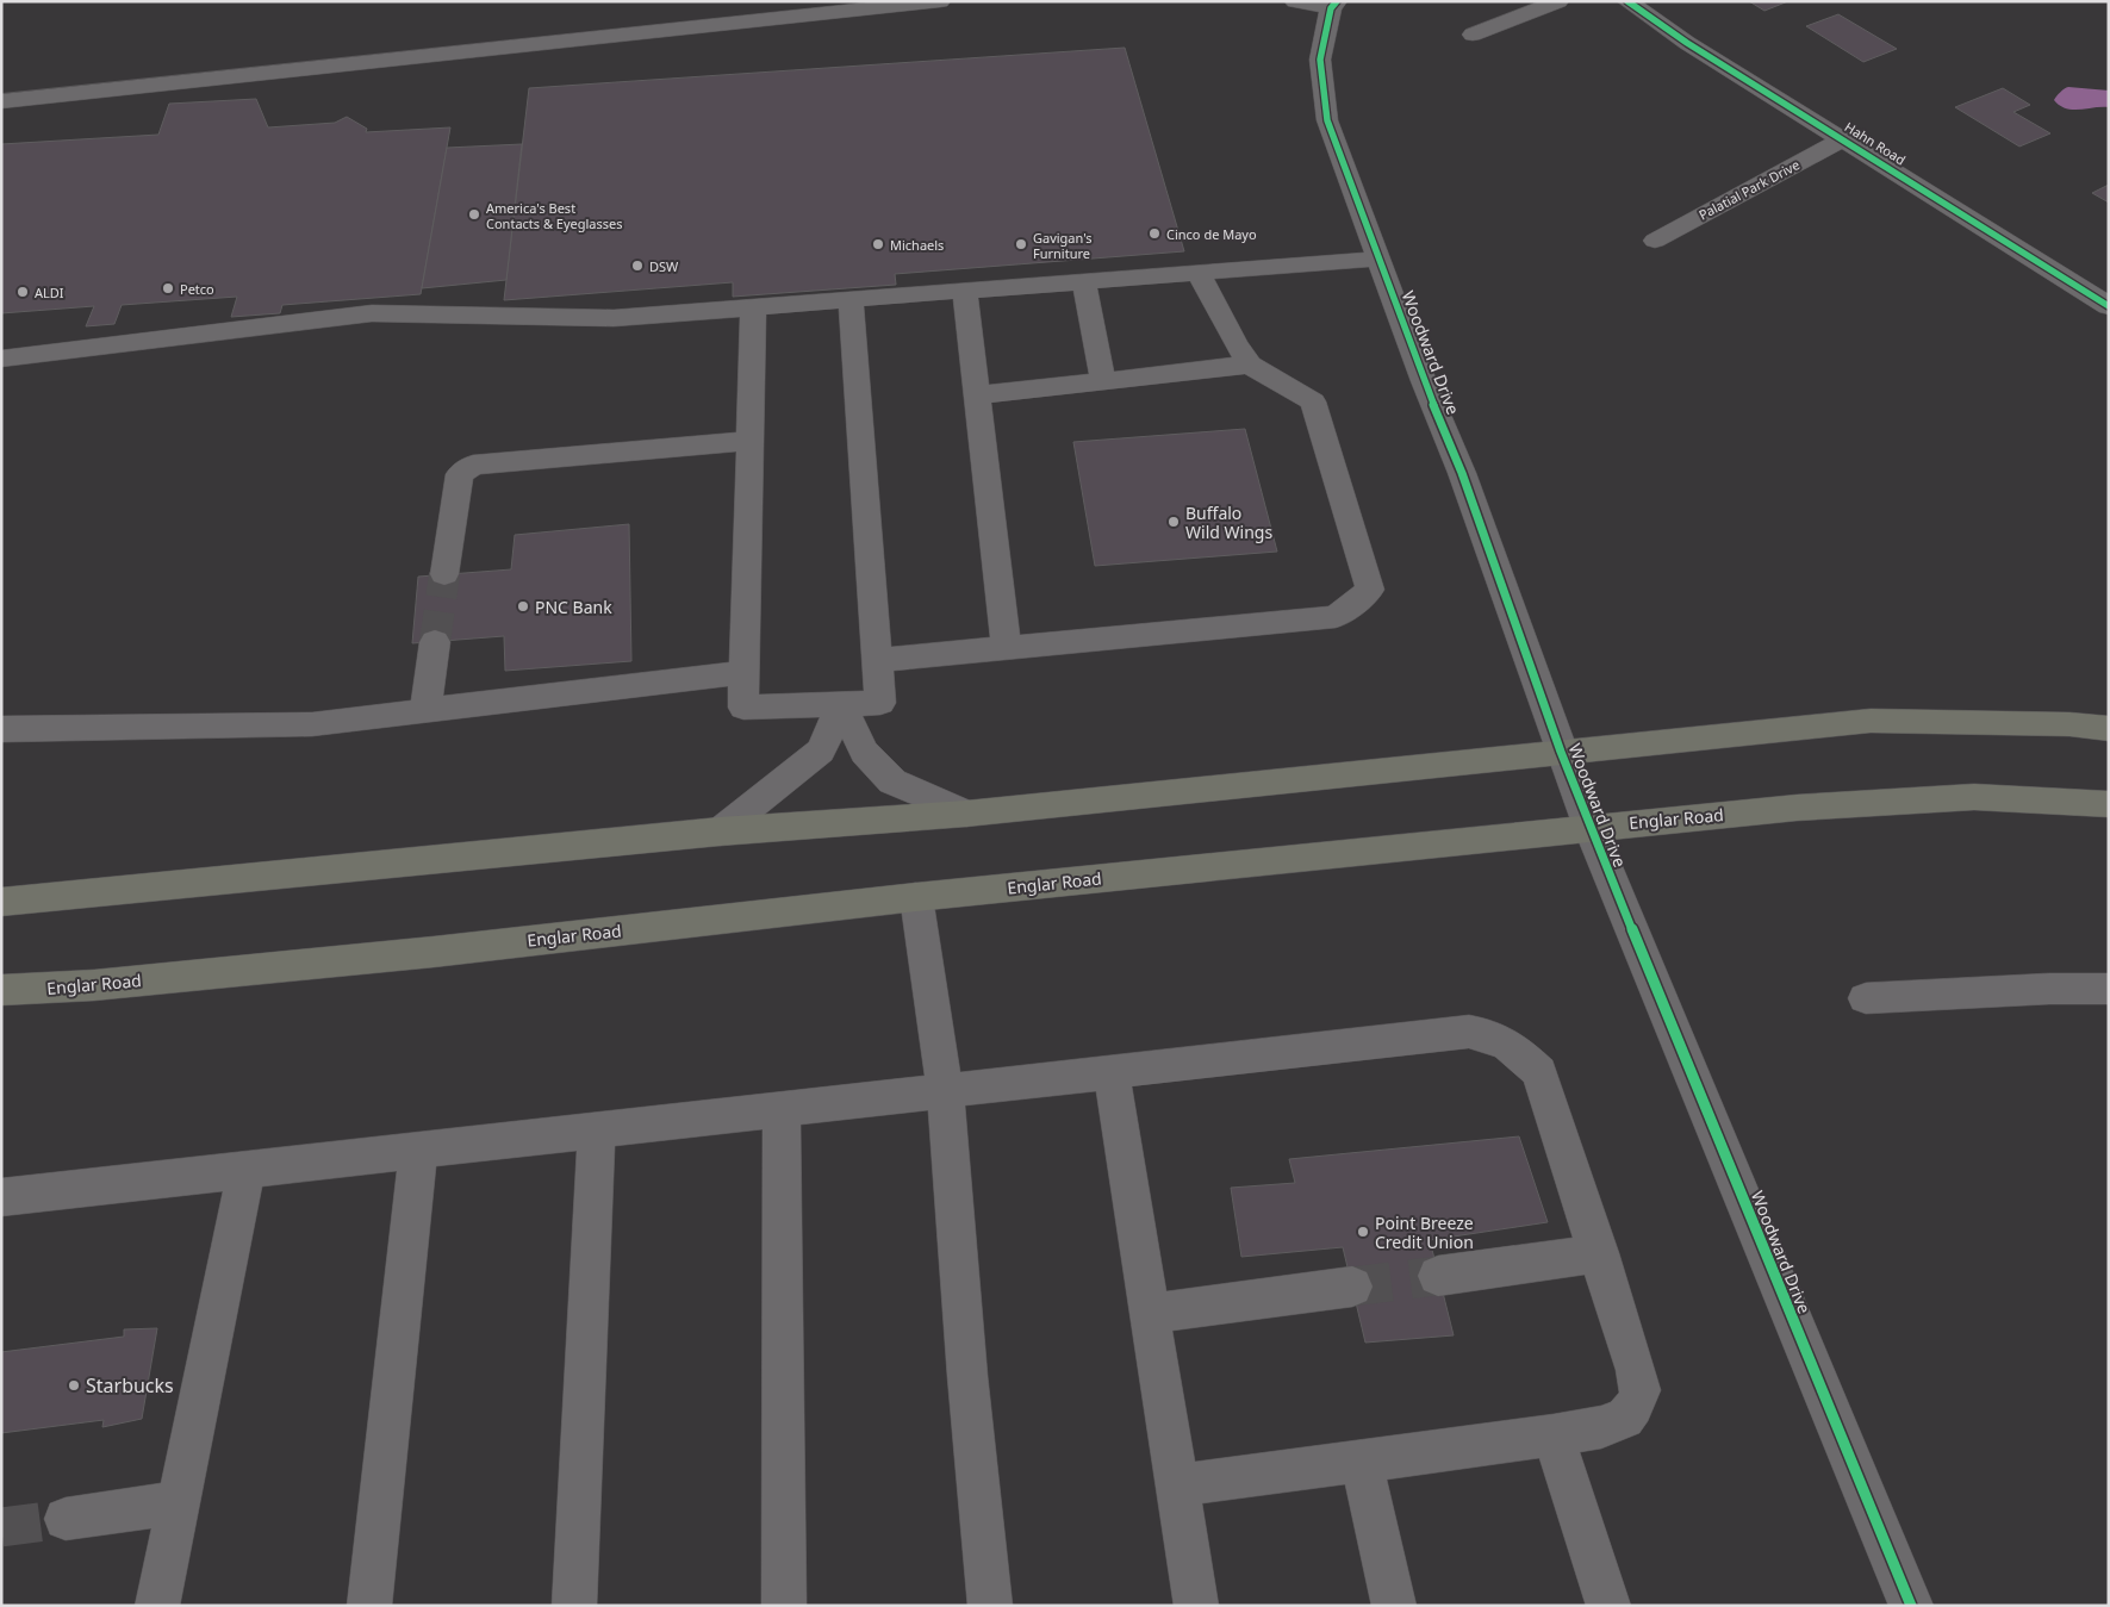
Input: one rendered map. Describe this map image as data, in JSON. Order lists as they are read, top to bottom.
{
  "streets": {
    "main road": ["Englar Road"],
    "street": ["Hahn Road", "Palatial Park Drive", "Woodward Drive"]
  },
  "crossings": [
    ["Hahn Road", "Palatial Park Drive"],
    ["Woodward Drive", "Englar Road"]
  ],
  "places": [
    "America's Best Contacts & Eyeglasses",
    "Cinco de Mayo",
    "Michaels",
    "Gavigan's Furniture",
    "DSW",
    "Petco",
    "ALDI",
    "Buffalo Wild Wings",
    "PNC Bank",
    "Point Breeze Credit Union",
    "Starbucks"
  ]
}
